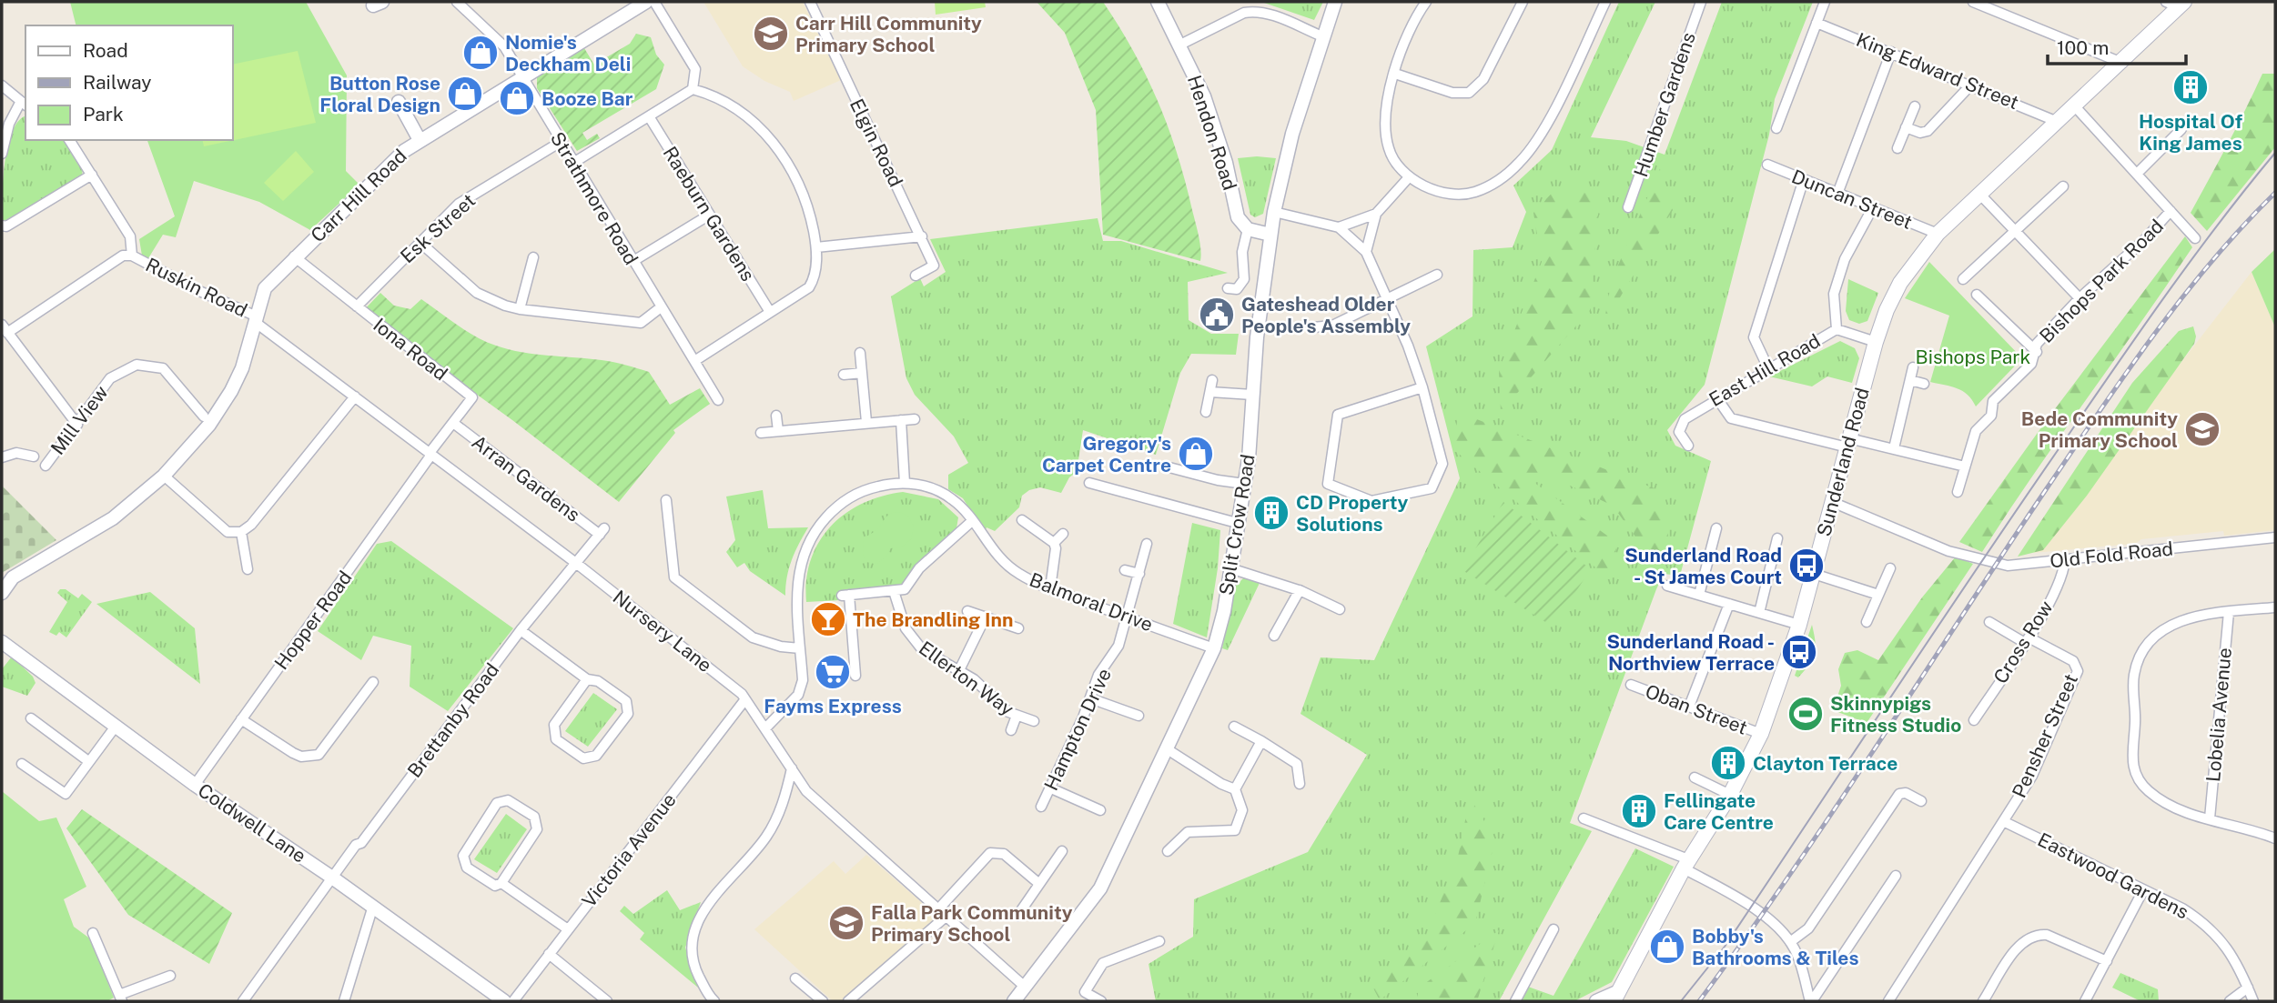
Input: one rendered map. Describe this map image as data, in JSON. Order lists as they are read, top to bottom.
{
  "streets": {
    "main road": ["Sunderland Road"],
    "street": [
      "King Edward Street",
      "Humber Gardens",
      "Hendon Road",
      "Elgin Road",
      "Carr Hill Road",
      "Strathmore Road",
      "Duncan Street",
      "Raeburn Gardens",
      "Esk Street",
      "Bishops Park Road",
      "Ruskin Road",
      "Iona Road",
      "East Hill Road",
      "Mill View",
      "Arran Gardens",
      "Split Crow Road",
      "Old Fold Road",
      "Balmoral Drive",
      "Hopper Road",
      "Nursery Lane",
      "Cross Row",
      "Ellerton Way",
      "Oban Street",
      "Lobelia Avenue",
      "Brettanby Road",
      "Hampton Drive",
      "Pensher Street",
      "Coldwell Lane",
      "Victoria Avenue",
      "Eastwood Gardens"
    ]
  },
  "crossings": [
    ["King Edward Street", "Sunderland Road"],
    ["Carr Hill Road", "Strathmore Road"],
    ["Carr Hill Road", "Ruskin Road"],
    ["Carr Hill Road", "Iona Road"],
    ["Carr Hill Road", "Nursery Lane"],
    ["Strathmore Road", "Esk Street"],
    ["Duncan Street", "Sunderland Road"],
    ["Esk Street", "Iona Road"],
    ["Ruskin Road", "Nursery Lane"],
    ["Iona Road", "Arran Gardens"],
    ["Iona Road", "Hopper Road"],
    ["Iona Road", "Nursery Lane"],
    ["East Hill Road", "Sunderland Road"],
    ["Sunderland Road", "Old Fold Road"],
    ["Sunderland Road", "Oban Street"],
    ["Arran Gardens", "Brettanby Road"],
    ["Split Crow Road", "Balmoral Drive"],
    ["Split Crow Road", "Nursery Lane"],
    ["Old Fold Road", "Cross Row"],
    ["Balmoral Drive", "Nursery Lane"],
    ["Balmoral Drive", "Hampton Drive"],
    ["Hopper Road", "Nursery Lane"],
    ["Hopper Road", "Coldwell Lane"],
    ["Nursery Lane", "Brettanby Road"],
    ["Nursery Lane", "Victoria Avenue"],
    ["Cross Row", "Pensher Street"],
    ["Brettanby Road", "Coldwell Lane"],
    ["Pensher Street", "Eastwood Gardens"]
  ],
  "parks": ["Bishops Park"],
  "places": {
    "school or university": ["Carr Hill Community Primary School", "Bede Community Primary School", "Falla Park Community Primary School"],
    "shop": [
      "Nomie's Deckham Deli",
      "Button Rose Floral Design",
      "Booze Bar",
      "Gregory's Carpet Centre",
      "Bobby's Bathrooms & Tiles"
    ],
    "building": [
      "Hospital Of King James",
      "CD Property Solutions",
      "Clayton Terrace",
      "Fellingate Care Centre"
    ],
    "public building": ["Gateshead Older People's Assembly"],
    "bus stop": ["Sunderland Road - St James Court", "Sunderland Road - Northview Terrace"],
    "bar": ["The Brandling Inn"],
    "supermarket": ["Fayms Express"],
    "sports": ["Skinnypigs Fitness Studio"]
  },
  "legend": ["Road", "Railway", "Park"],
  "scale_bar": "100 m"
}
